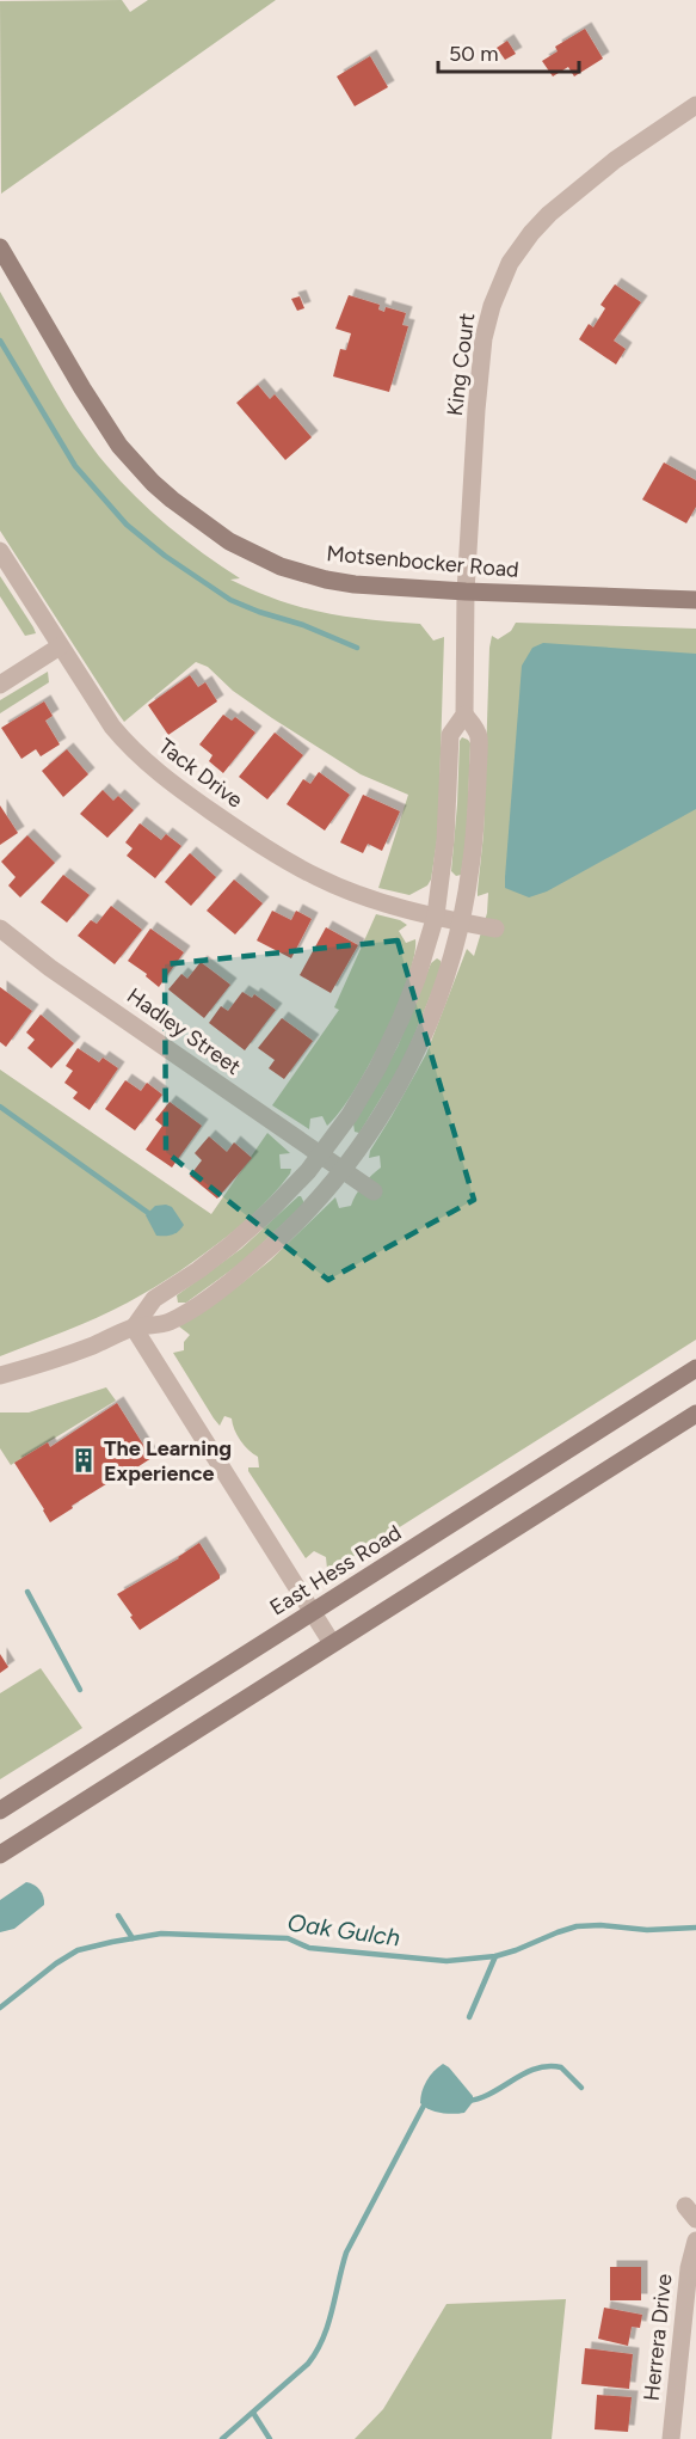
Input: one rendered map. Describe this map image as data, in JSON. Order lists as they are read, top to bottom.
{
  "streets": {
    "main road": ["Motsenbocker Road", "East Hess Road"],
    "street": [
      "King Court",
      "Tack Drive",
      "Hadley Street",
      "Herrera Drive"
    ]
  },
  "crossings": [
    ["King Court", "Motsenbocker Road"]
  ],
  "water": ["Oak Gulch"],
  "places": {
    "building": ["The Learning Experience"]
  },
  "scale_bar": "50 m"
}
